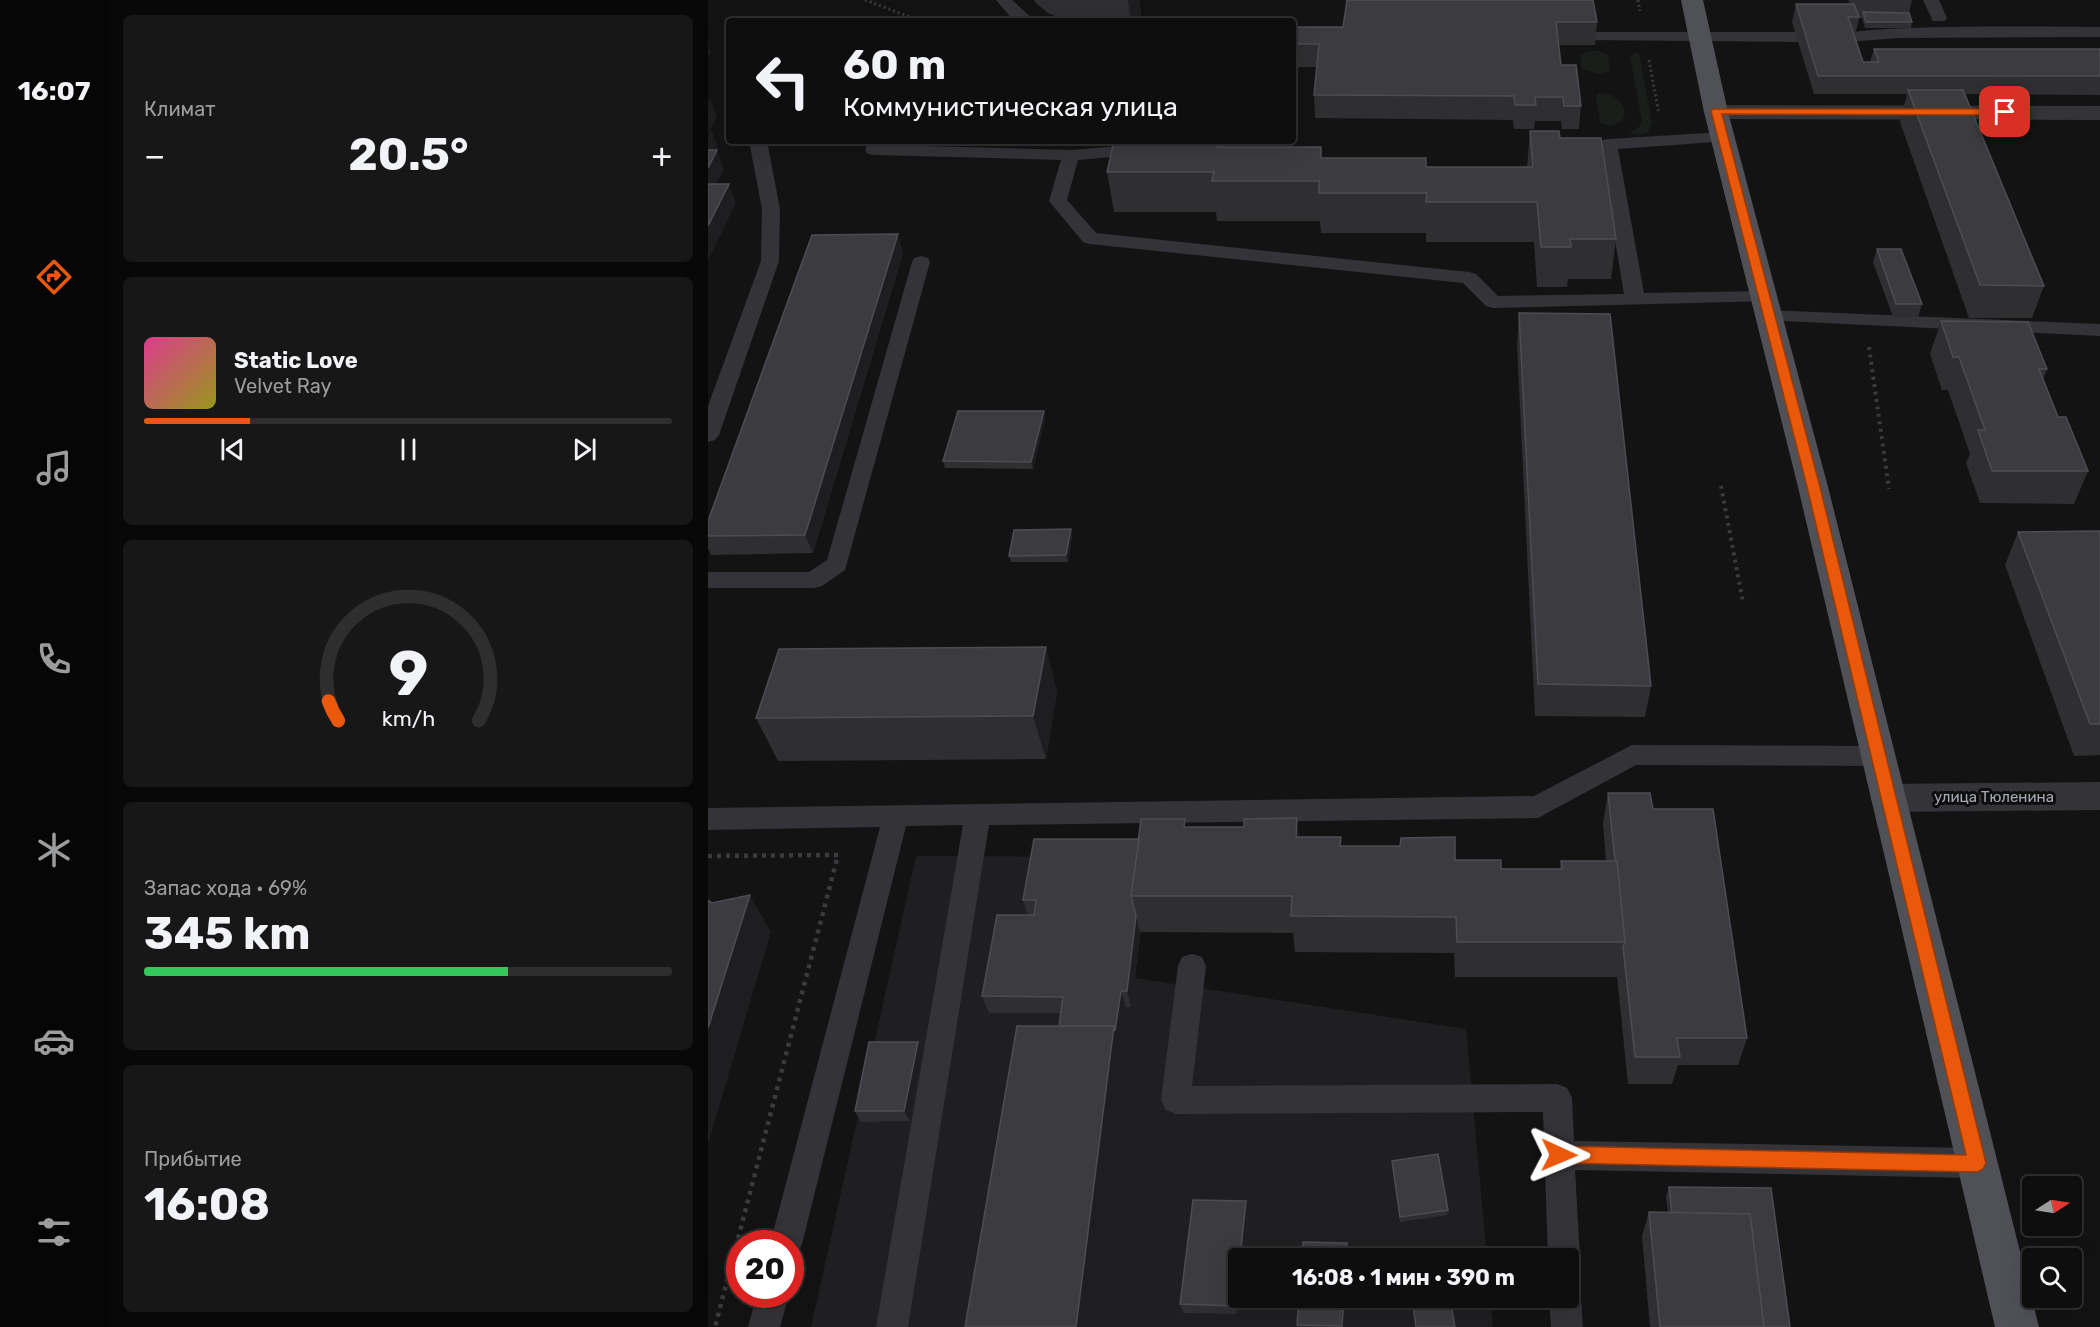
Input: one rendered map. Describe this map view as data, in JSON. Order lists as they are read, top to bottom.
{
  "streets": {
    "street": ["улица Тюленина"]
  },
  "north": "right",
  "page": {
    "tabs": "16:07",
    "tile": [
      "Климат",
      ["Запас хода · 69%", "345 km"],
      ["Прибытие", "16:08"]
    ],
    "turn": ["60 m", "Коммунистическая улица"],
    "heat": ["−", "20.5°", "+"],
    "song": ["Static Love", "Velvet Ray"],
    "limit": "20",
    "trip": "16:08 · 1 мин · 390 m",
    "gauge": ["9", "km/h"]
  }
}
